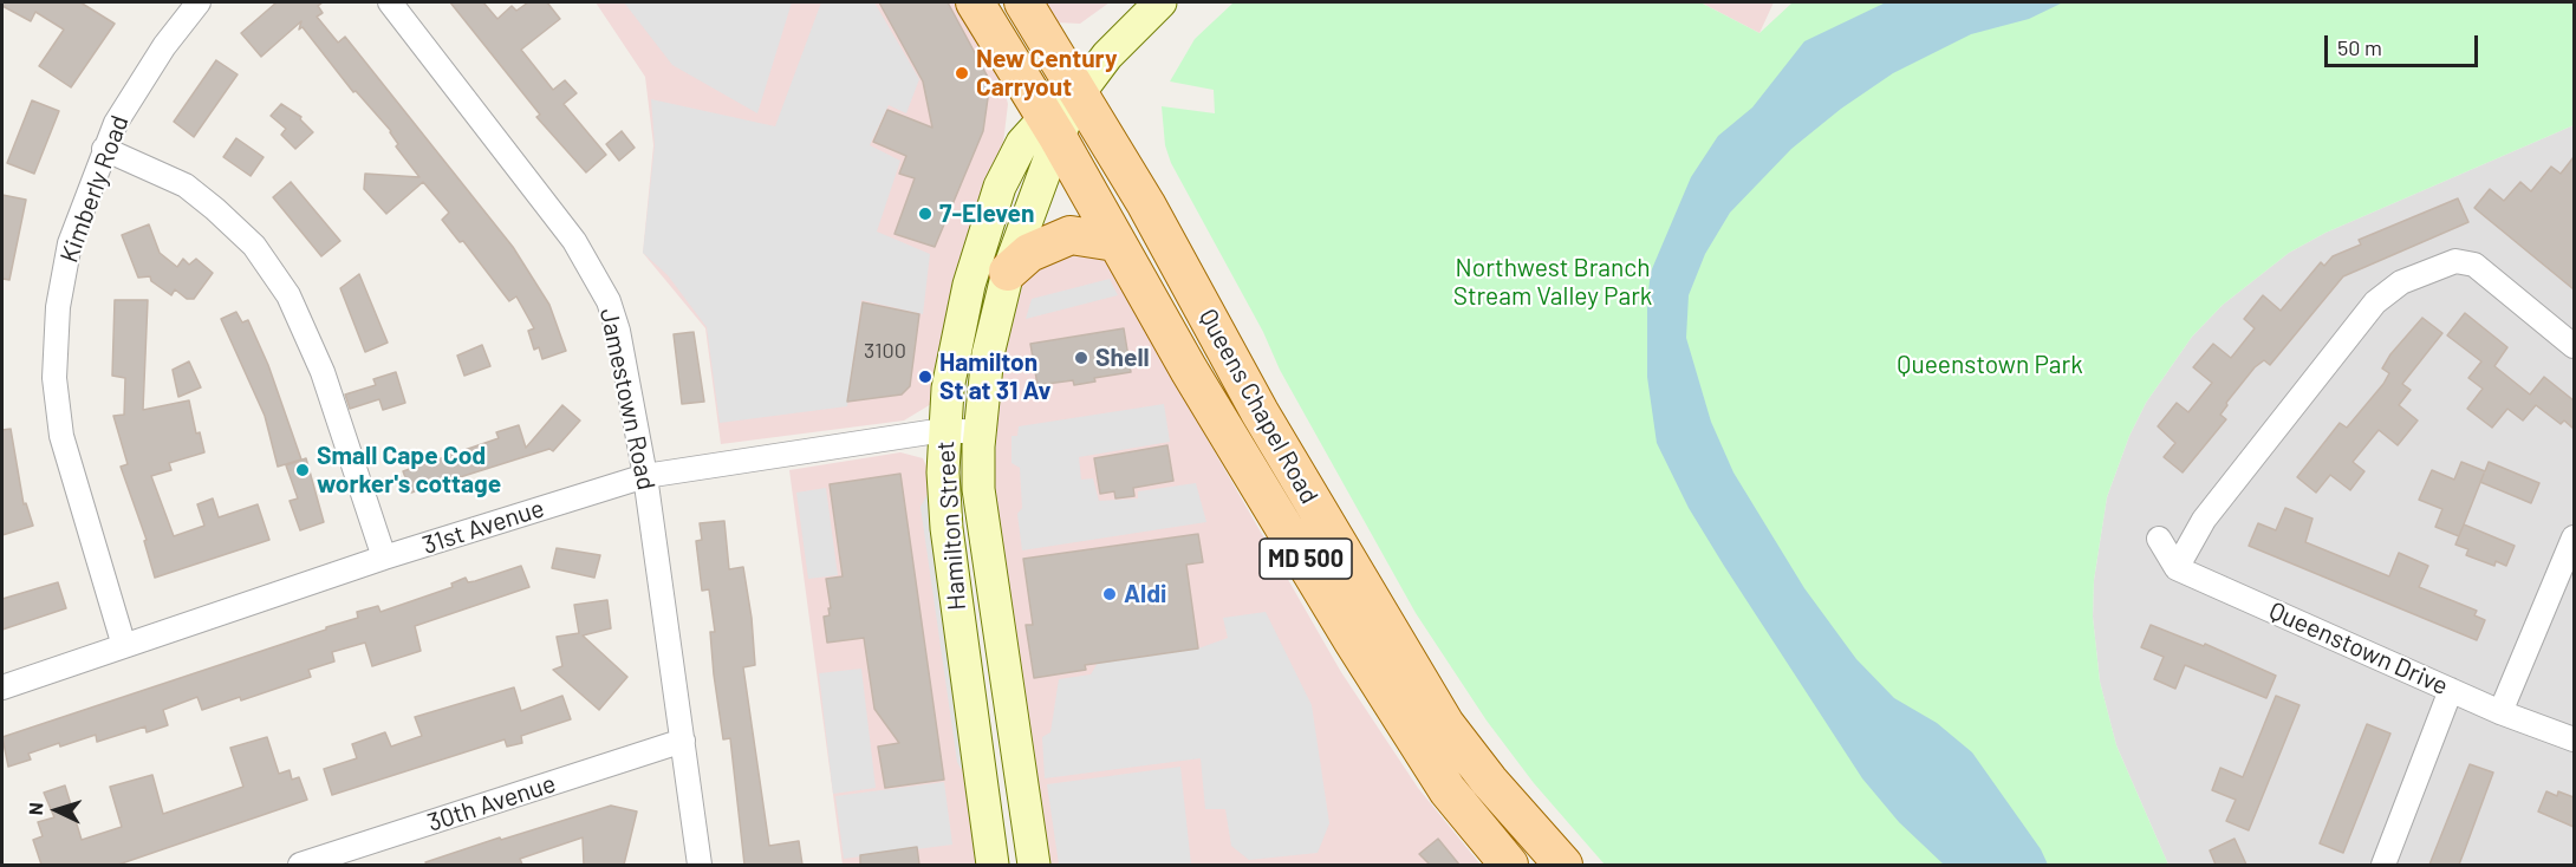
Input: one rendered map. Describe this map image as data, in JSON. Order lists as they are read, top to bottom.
{
  "streets": {
    "main road": ["Queens Chapel Road", "Hamilton Street", "MD 500"],
    "street": [
      "Kimberly Road",
      "Jamestown Road",
      "31st Avenue",
      "Queenstown Drive",
      "30th Avenue"
    ]
  },
  "crossings": [
    ["Kimberly Road", "31st Avenue"],
    ["Jamestown Road", "31st Avenue"],
    ["Jamestown Road", "30th Avenue"],
    ["Queens Chapel Road", "Hamilton Street"],
    ["Hamilton Street", "31st Avenue"]
  ],
  "parks": ["Northwest Branch Stream Valley Park", "Queenstown Park"],
  "places": [
    "New Century Carryout",
    "7-Eleven",
    "Shell",
    "Hamilton St at 31 Av",
    "Small Cape Cod worker's cottage",
    "Aldi"
  ],
  "house_numbers": ["3100"],
  "scale_bar": "50 m",
  "north": "left"
}
